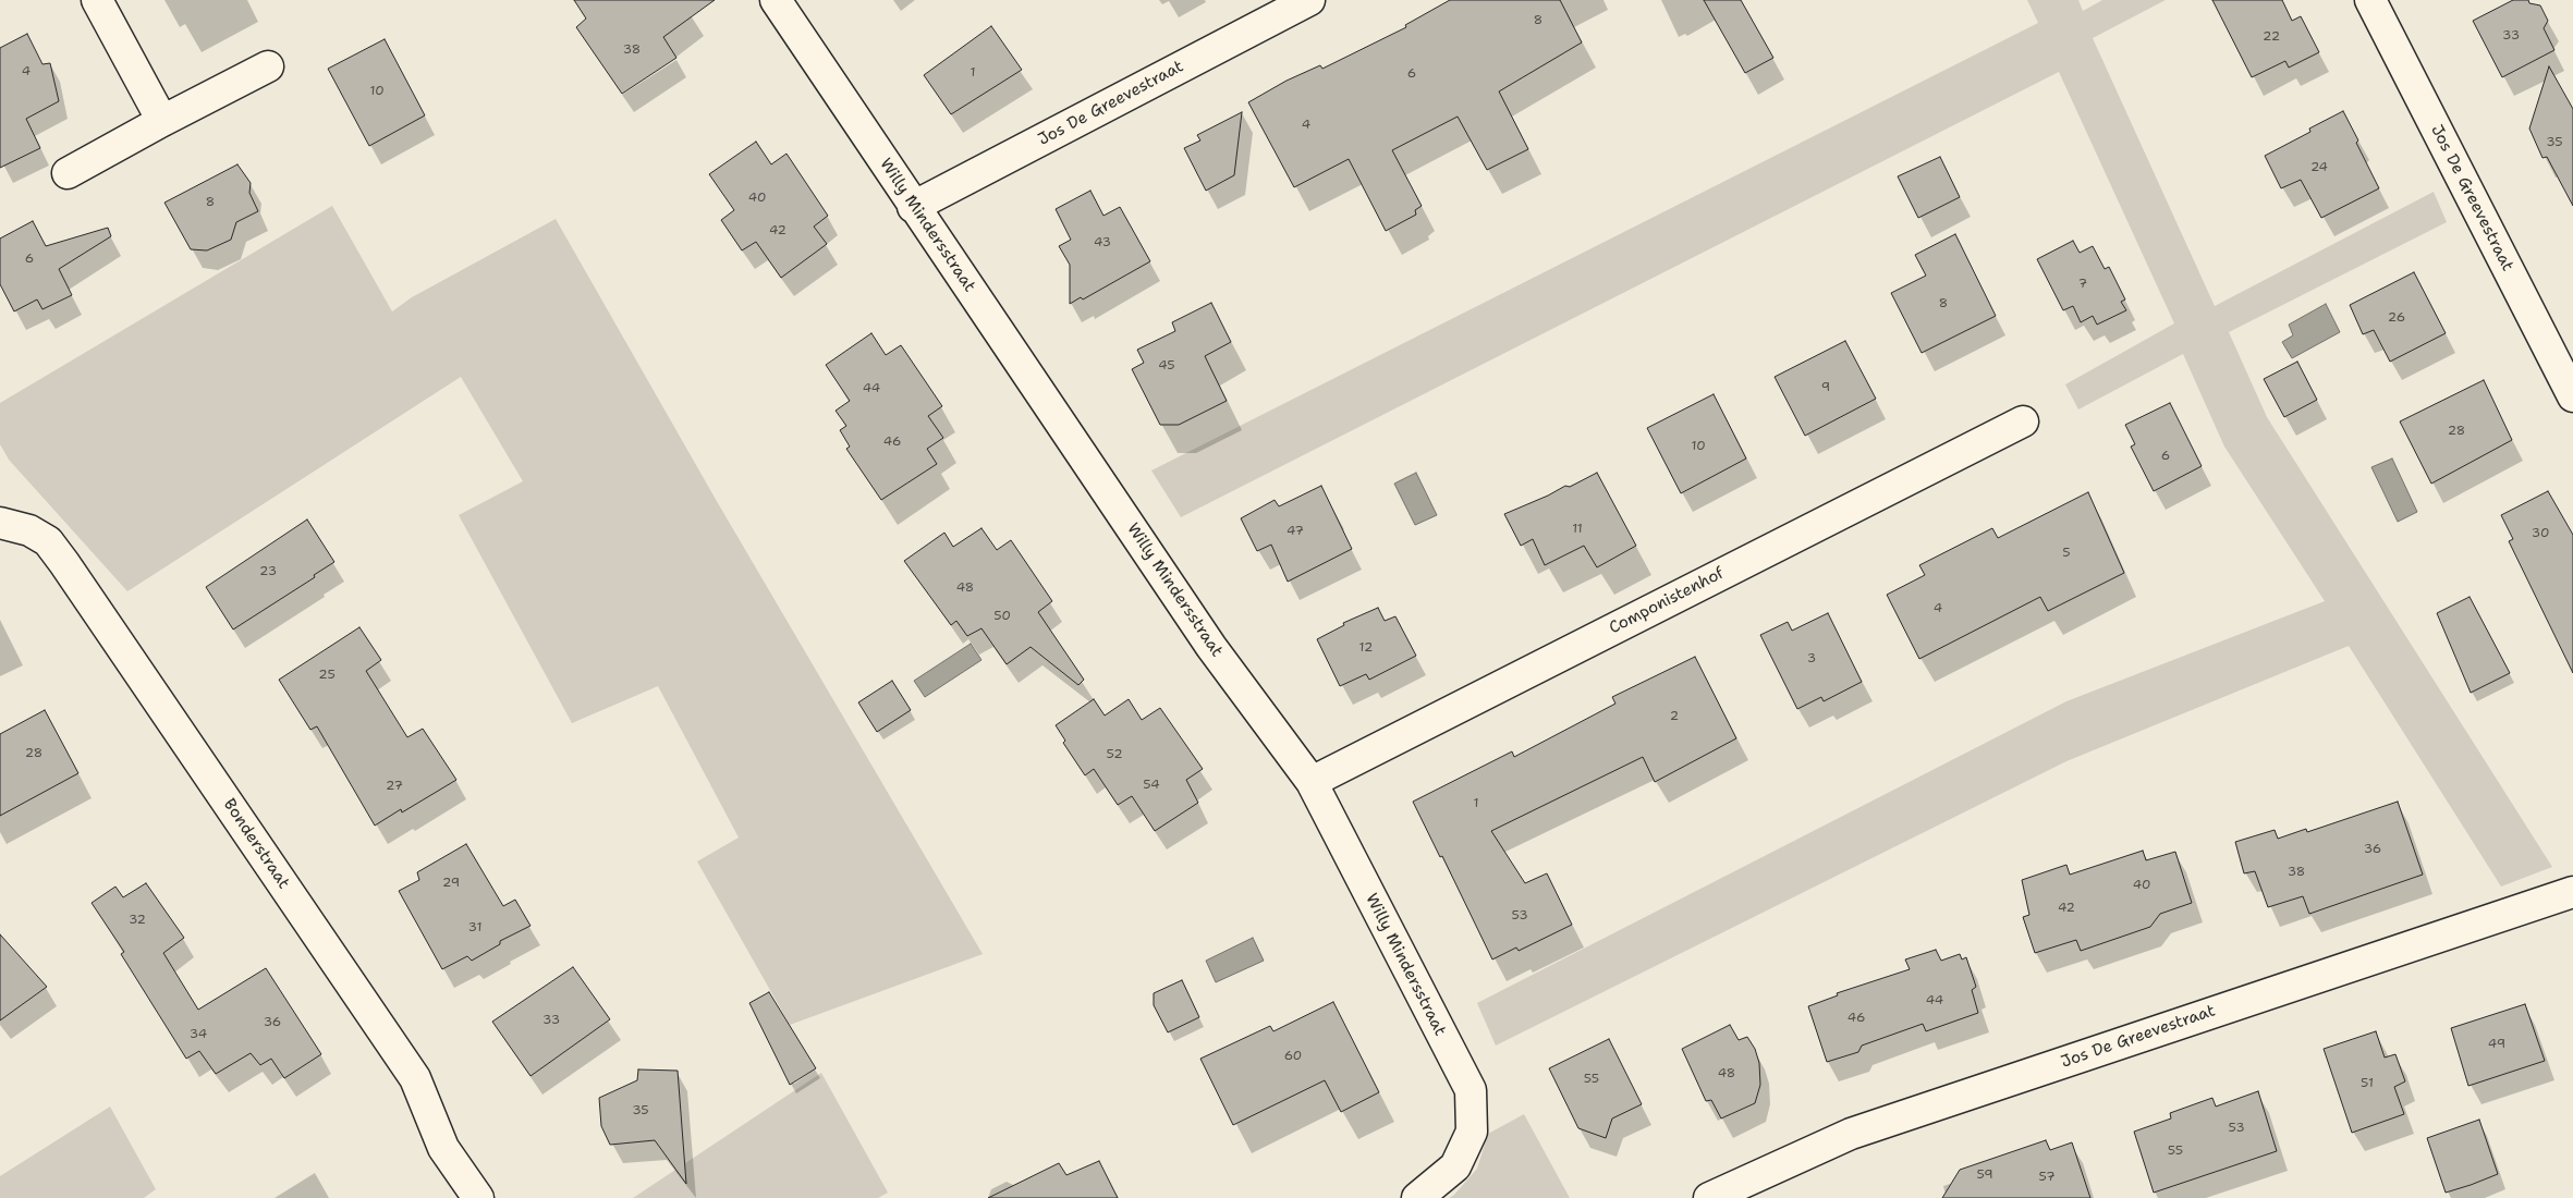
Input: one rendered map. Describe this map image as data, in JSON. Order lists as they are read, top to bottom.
{
  "streets": {
    "street": [
      "Jos De Greevestraat",
      "Willy Mindersstraat",
      "Componistenhof",
      "Bonderstraat"
    ]
  },
  "crossings": [
    ["Jos De Greevestraat", "Willy Mindersstraat"],
    ["Willy Mindersstraat", "Componistenhof"]
  ],
  "house_numbers": [
    "8",
    "33",
    "22",
    "38",
    "4",
    "1",
    "6",
    "10",
    "4",
    "35",
    "24",
    "40",
    "8",
    "42",
    "43",
    "6",
    "7",
    "8",
    "26",
    "45",
    "9",
    "44",
    "28",
    "46",
    "10",
    "6",
    "11",
    "47",
    "30",
    "5",
    "23",
    "48",
    "4",
    "50",
    "12",
    "3",
    "25",
    "2",
    "28",
    "52",
    "54",
    "27",
    "1",
    "36",
    "38",
    "29",
    "40",
    "42",
    "53",
    "32",
    "31",
    "44",
    "46",
    "33",
    "36",
    "34",
    "49",
    "60",
    "48",
    "55",
    "51",
    "35",
    "53",
    "55",
    "59",
    "57"
  ]
}
